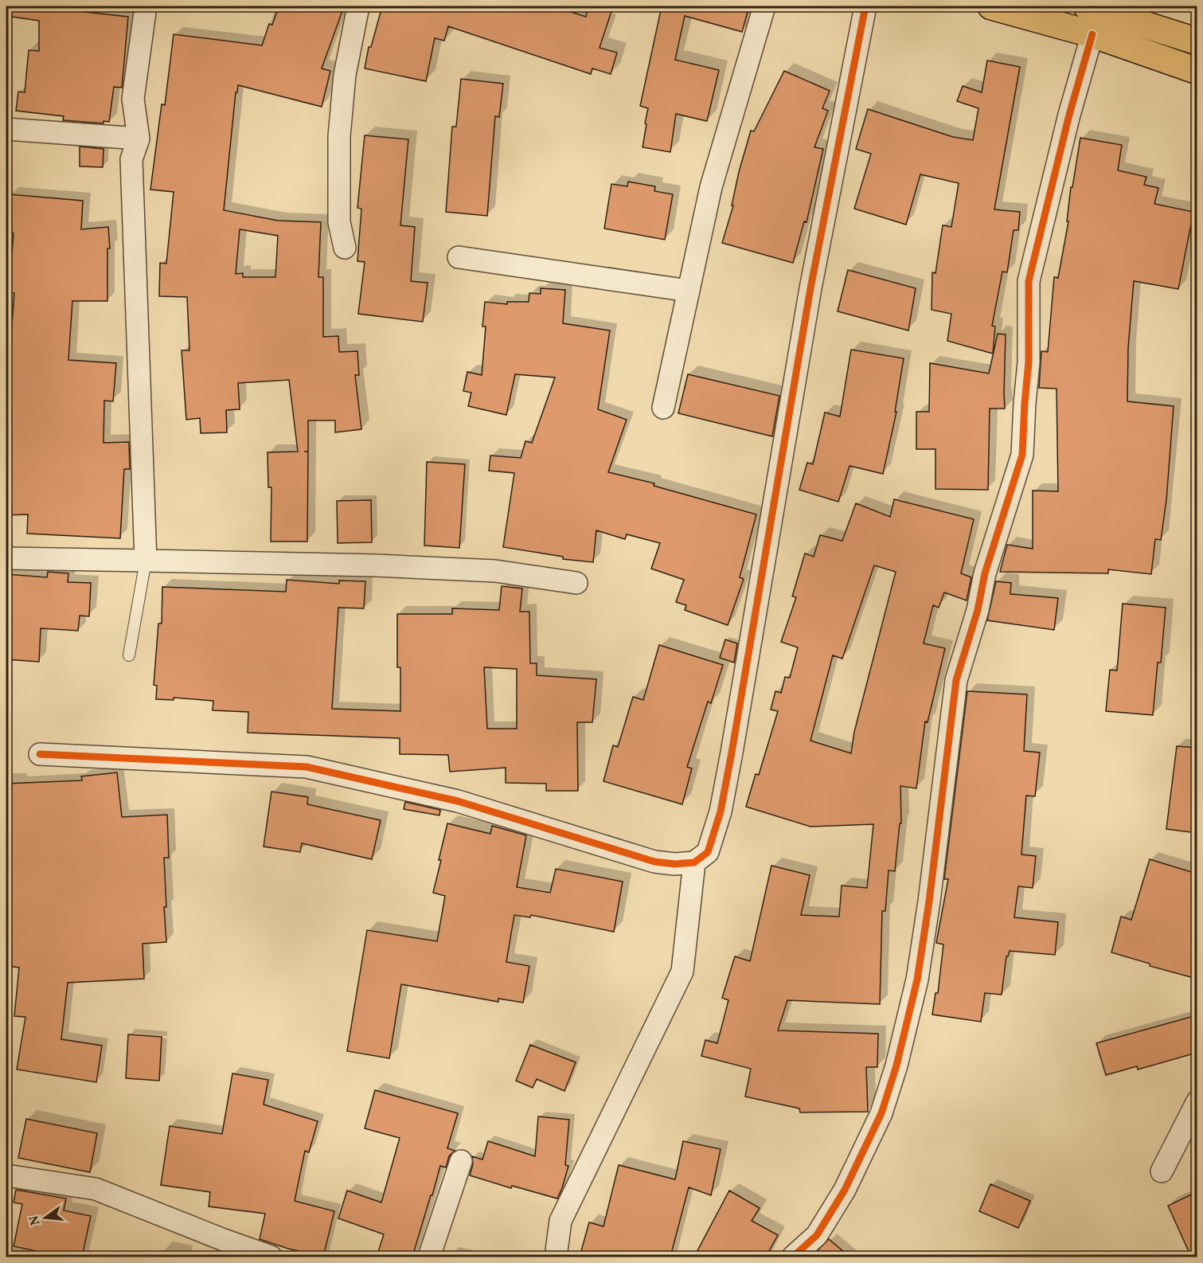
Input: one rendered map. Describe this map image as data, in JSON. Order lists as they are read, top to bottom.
{
  "north": "left"
}
